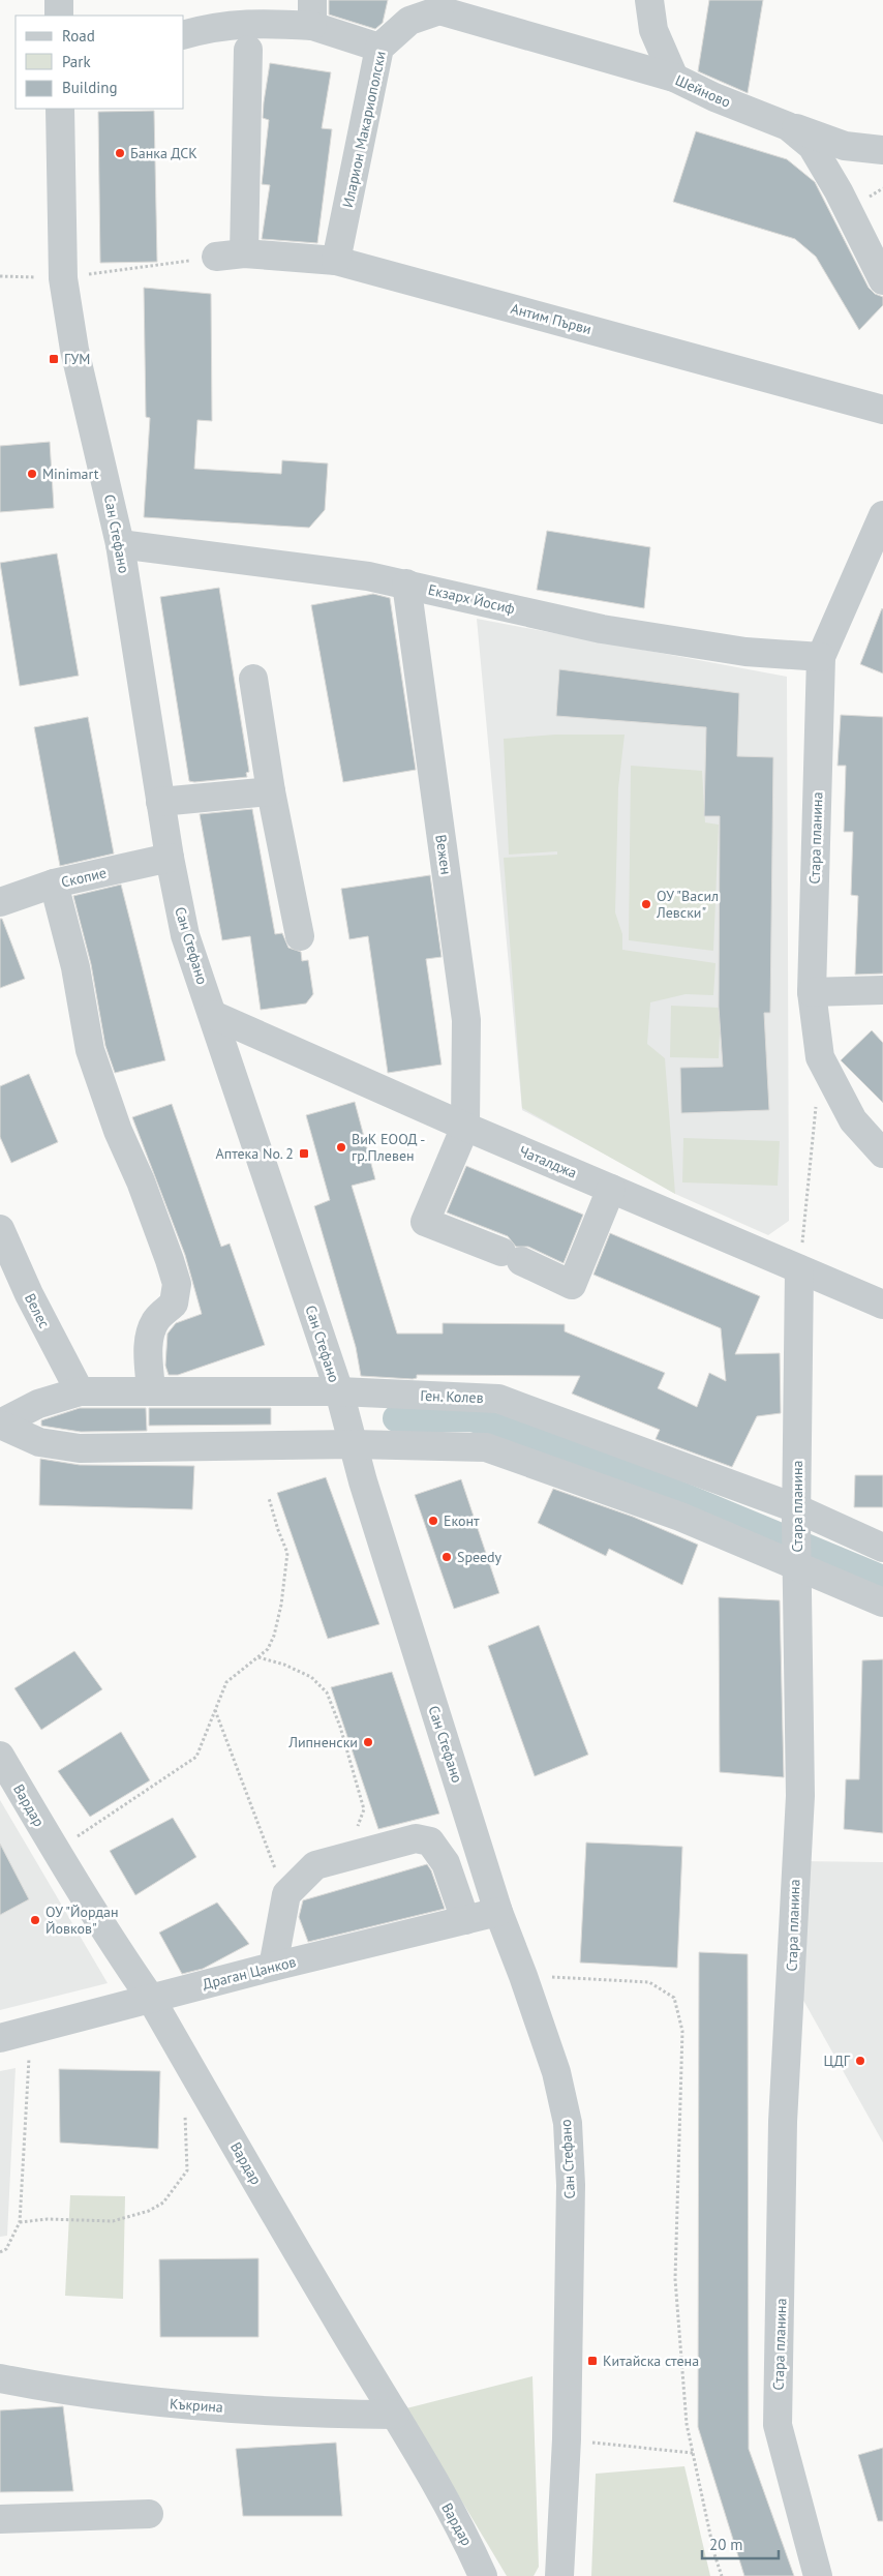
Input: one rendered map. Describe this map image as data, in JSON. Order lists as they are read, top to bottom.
{
  "streets": {
    "street": [
      "Шейново",
      "Иларион Макариополски",
      "Антим Първи",
      "Сан Стефано",
      "Екзарх Йосиф",
      "Стара планина",
      "Вежен",
      "Скопие",
      "Чаталджа",
      "Велес",
      "Ген. Колев",
      "Вардар",
      "Драган Цанков",
      "Къкрина"
    ]
  },
  "crossings": [
    ["Шейново", "Иларион Макариополски"],
    ["Иларион Макариополски", "Антим Първи"],
    ["Сан Стефано", "Екзарх Йосиф"],
    ["Сан Стефано", "Скопие"],
    ["Сан Стефано", "Чаталджа"],
    ["Сан Стефано", "Ген. Колев"],
    ["Сан Стефано", "Драган Цанков"],
    ["Екзарх Йосиф", "Стара планина"],
    ["Екзарх Йосиф", "Вежен"],
    ["Стара планина", "Чаталджа"],
    ["Стара планина", "Ген. Колев"],
    ["Вежен", "Чаталджа"],
    ["Велес", "Ген. Колев"],
    ["Вардар", "Драган Цанков"],
    ["Вардар", "Къкрина"]
  ],
  "places": {
    "other": [
      "Банка ДСК",
      "Minimart",
      "ОУ \"Васил Левски\"",
      "ВиК ЕООД - гр.Плевен",
      "Еконт",
      "Speedy",
      "Липненски",
      "ОУ \"Йордан Йовков\"",
      "ЦДГ"
    ],
    "transit": ["ГУМ", "Аптека No. 2", "Китайска стена"]
  },
  "legend": ["Road", "Park", "Building"],
  "scale_bar": "20 m"
}
